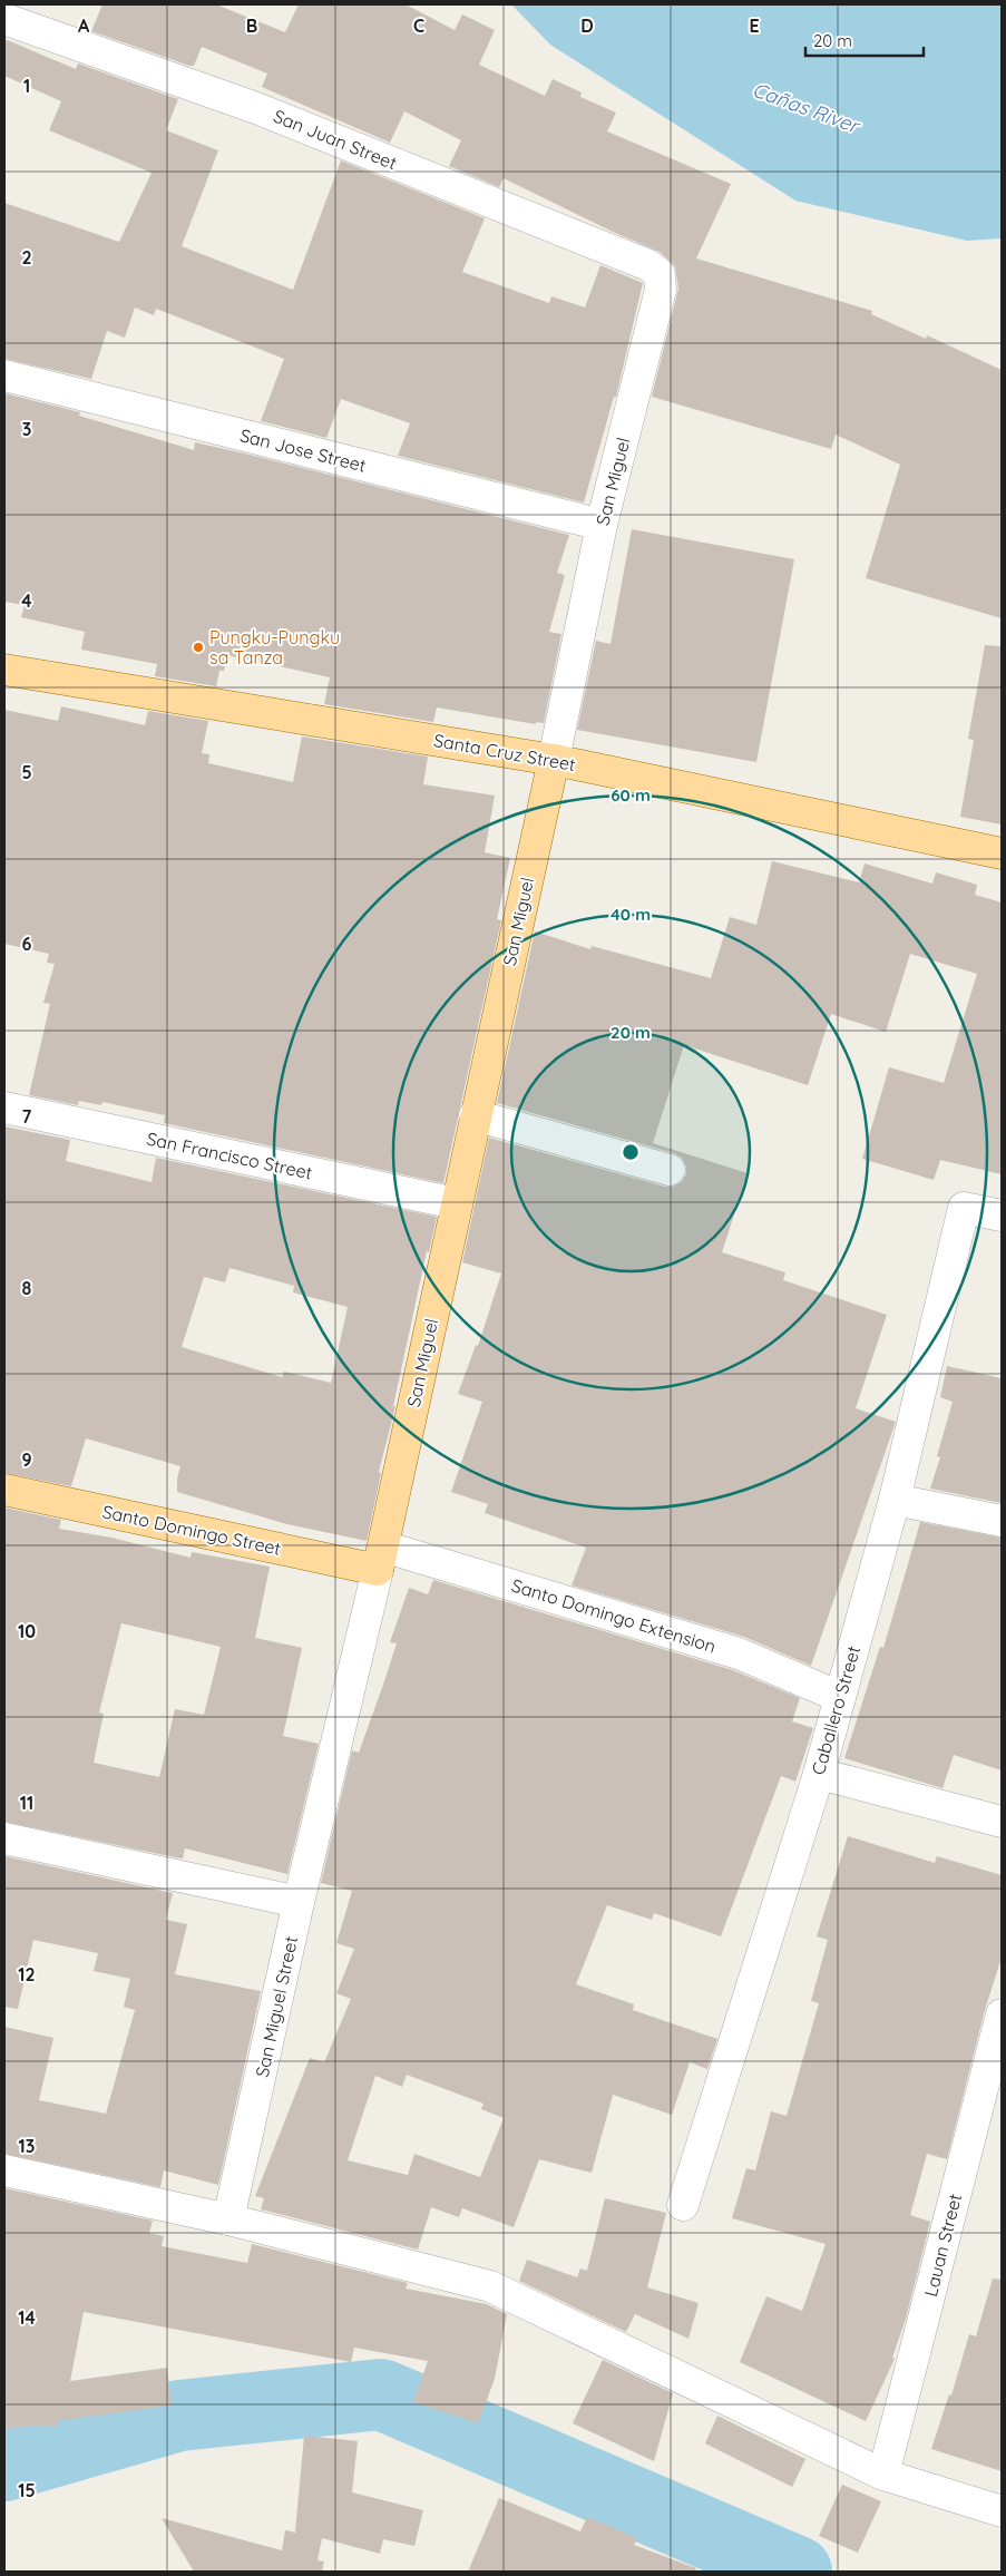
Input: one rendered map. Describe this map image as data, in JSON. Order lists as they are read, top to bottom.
{
  "streets": {
    "main road": ["San Miguel", "Santa Cruz Street", "Santo Domingo Street"],
    "street": [
      "San Juan Street",
      "San Jose Street",
      "San Francisco Street",
      "Santo Domingo Extension",
      "Caballero Street",
      "San Miguel Street",
      "Lauan Street"
    ]
  },
  "crossings": [
    ["San Juan Street", "San Miguel"],
    ["San Jose Street", "San Miguel"],
    ["San Miguel", "Santa Cruz Street"],
    ["San Miguel", "San Francisco Street"],
    ["San Miguel", "Santo Domingo Street"],
    ["San Miguel", "Santo Domingo Extension"],
    ["San Miguel", "San Miguel Street"],
    ["Santo Domingo Street", "Santo Domingo Extension"],
    ["Santo Domingo Street", "San Miguel Street"],
    ["Santo Domingo Extension", "Caballero Street"],
    ["Santo Domingo Extension", "San Miguel Street"]
  ],
  "water": ["Cañas River"],
  "places": ["Pungku-Pungku sa Tanza"],
  "scale_bar": "20 m",
  "grid": {
    "columns": [
      "A",
      "B",
      "C",
      "D",
      "E"
    ],
    "rows": [
      "1",
      "2",
      "3",
      "4",
      "5",
      "6",
      "7",
      "8",
      "9",
      "10",
      "11",
      "12",
      "13",
      "14",
      "15"
    ]
  },
  "rings": ["60 m", "40 m", "20 m"]
}
